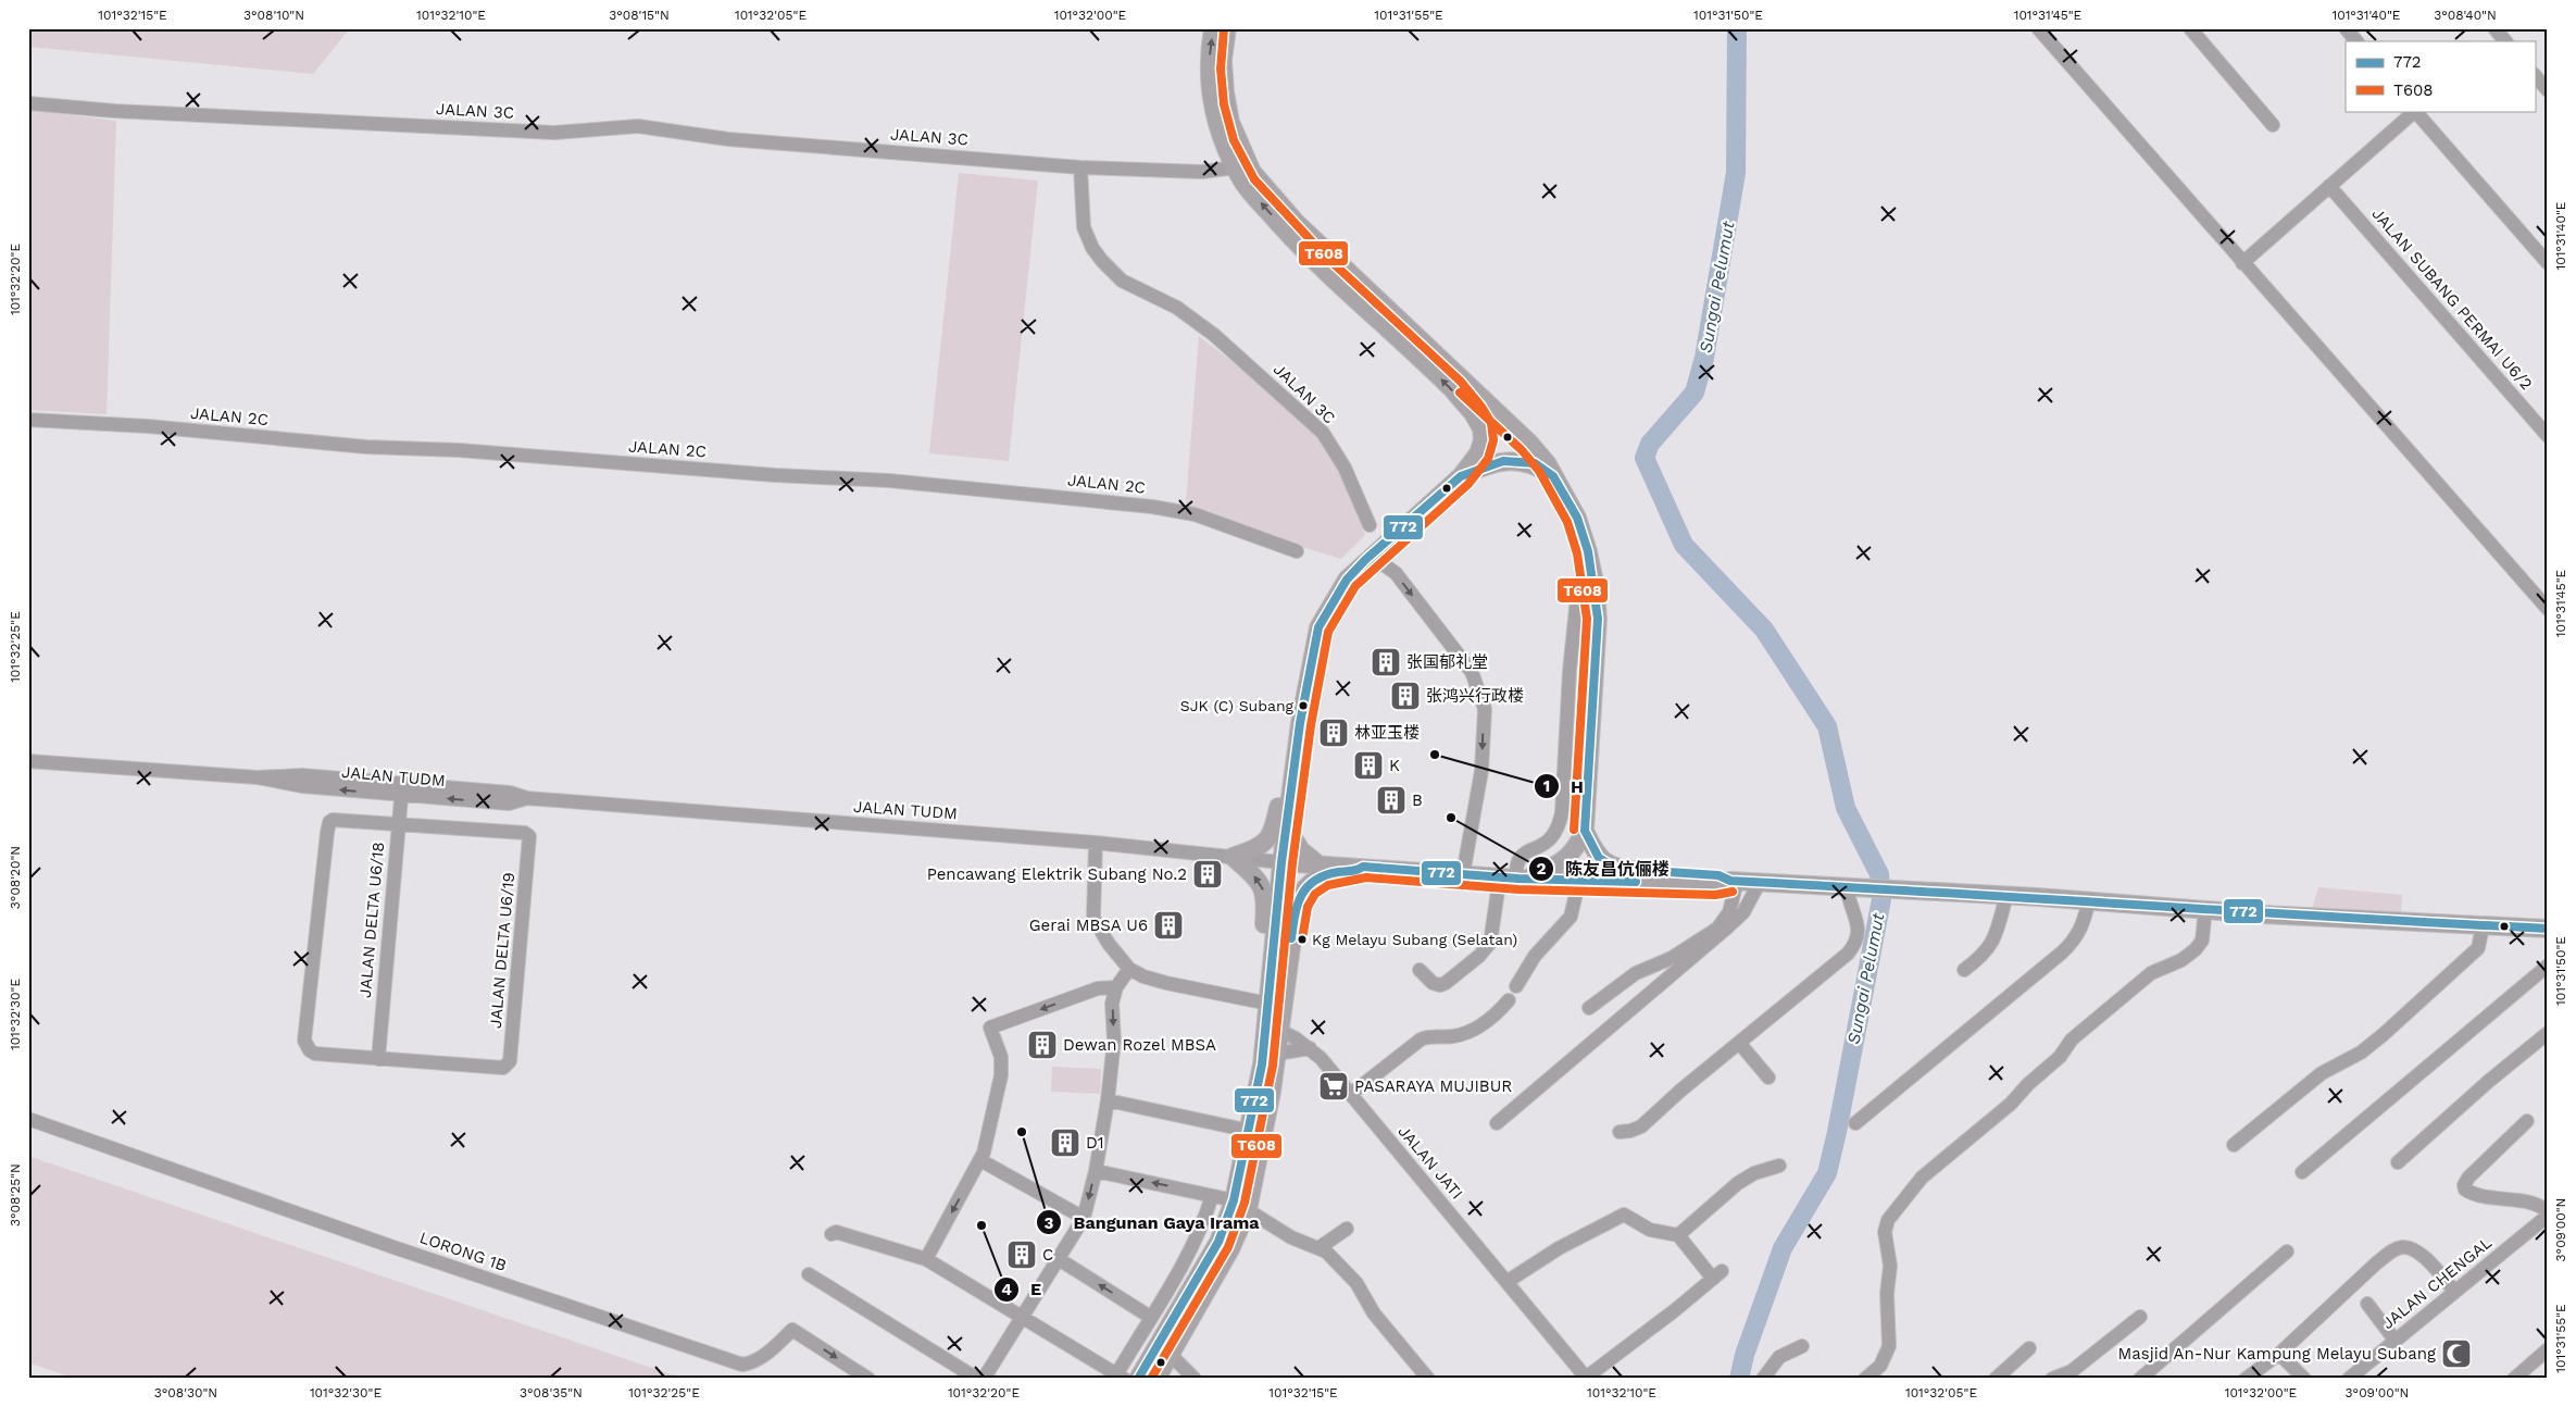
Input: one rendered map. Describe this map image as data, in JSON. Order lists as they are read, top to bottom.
{
  "streets": {
    "street": [
      "JALAN 3C",
      "JALAN SUBANG PERMAI U6/2",
      "JALAN 2C",
      "JALAN TUDM",
      "JALAN DELTA U6/18",
      "JALAN DELTA U6/19",
      "JALAN JATI",
      "LORONG 1B",
      "JALAN CHENGAL"
    ]
  },
  "crossings": [
    ["JALAN TUDM", "JALAN DELTA U6/18"],
    ["JALAN DELTA U6/18", "JALAN DELTA U6/19"]
  ],
  "one_way": ["LORONG 1B"],
  "water": ["Sungai Pelumut"],
  "places": {
    "building": [
      "张国郁礼堂",
      "张鸿兴行政楼",
      "林亚玉楼",
      "K",
      "B",
      "Pencawang Elektrik Subang No.2",
      "Gerai MBSA U6",
      "Dewan Rozel MBSA",
      "D1",
      "C"
    ],
    "other": [
      "SJK (C) Subang",
      "H",
      "陈友昌伉俪楼",
      "Kg Melayu Subang (Selatan)",
      "Bangunan Gaya Irama",
      "E"
    ],
    "supermarket": ["PASARAYA MUJIBUR"],
    "mosque": ["Masjid An-Nur Kampung Melayu Subang"]
  },
  "lines": ["transit line T608", "transit line 772"],
  "legend": ["772", "T608"],
  "coordinates": [
    "101°32'15\"E",
    "3°08'10\"N",
    "101°32'10\"E",
    "3°08'15\"N",
    "101°32'05\"E",
    "101°32'00\"E",
    "101°31'55\"E",
    "101°31'50\"E",
    "101°31'45\"E",
    "101°31'40\"E",
    "3°08'40\"N",
    "101°32'20\"E",
    "101°32'25\"E",
    "3°08'20\"N",
    "101°32'30\"E",
    "3°08'25\"N",
    "3°09'00\"N",
    "3°08'30\"N",
    "3°08'35\"N"
  ]
}
